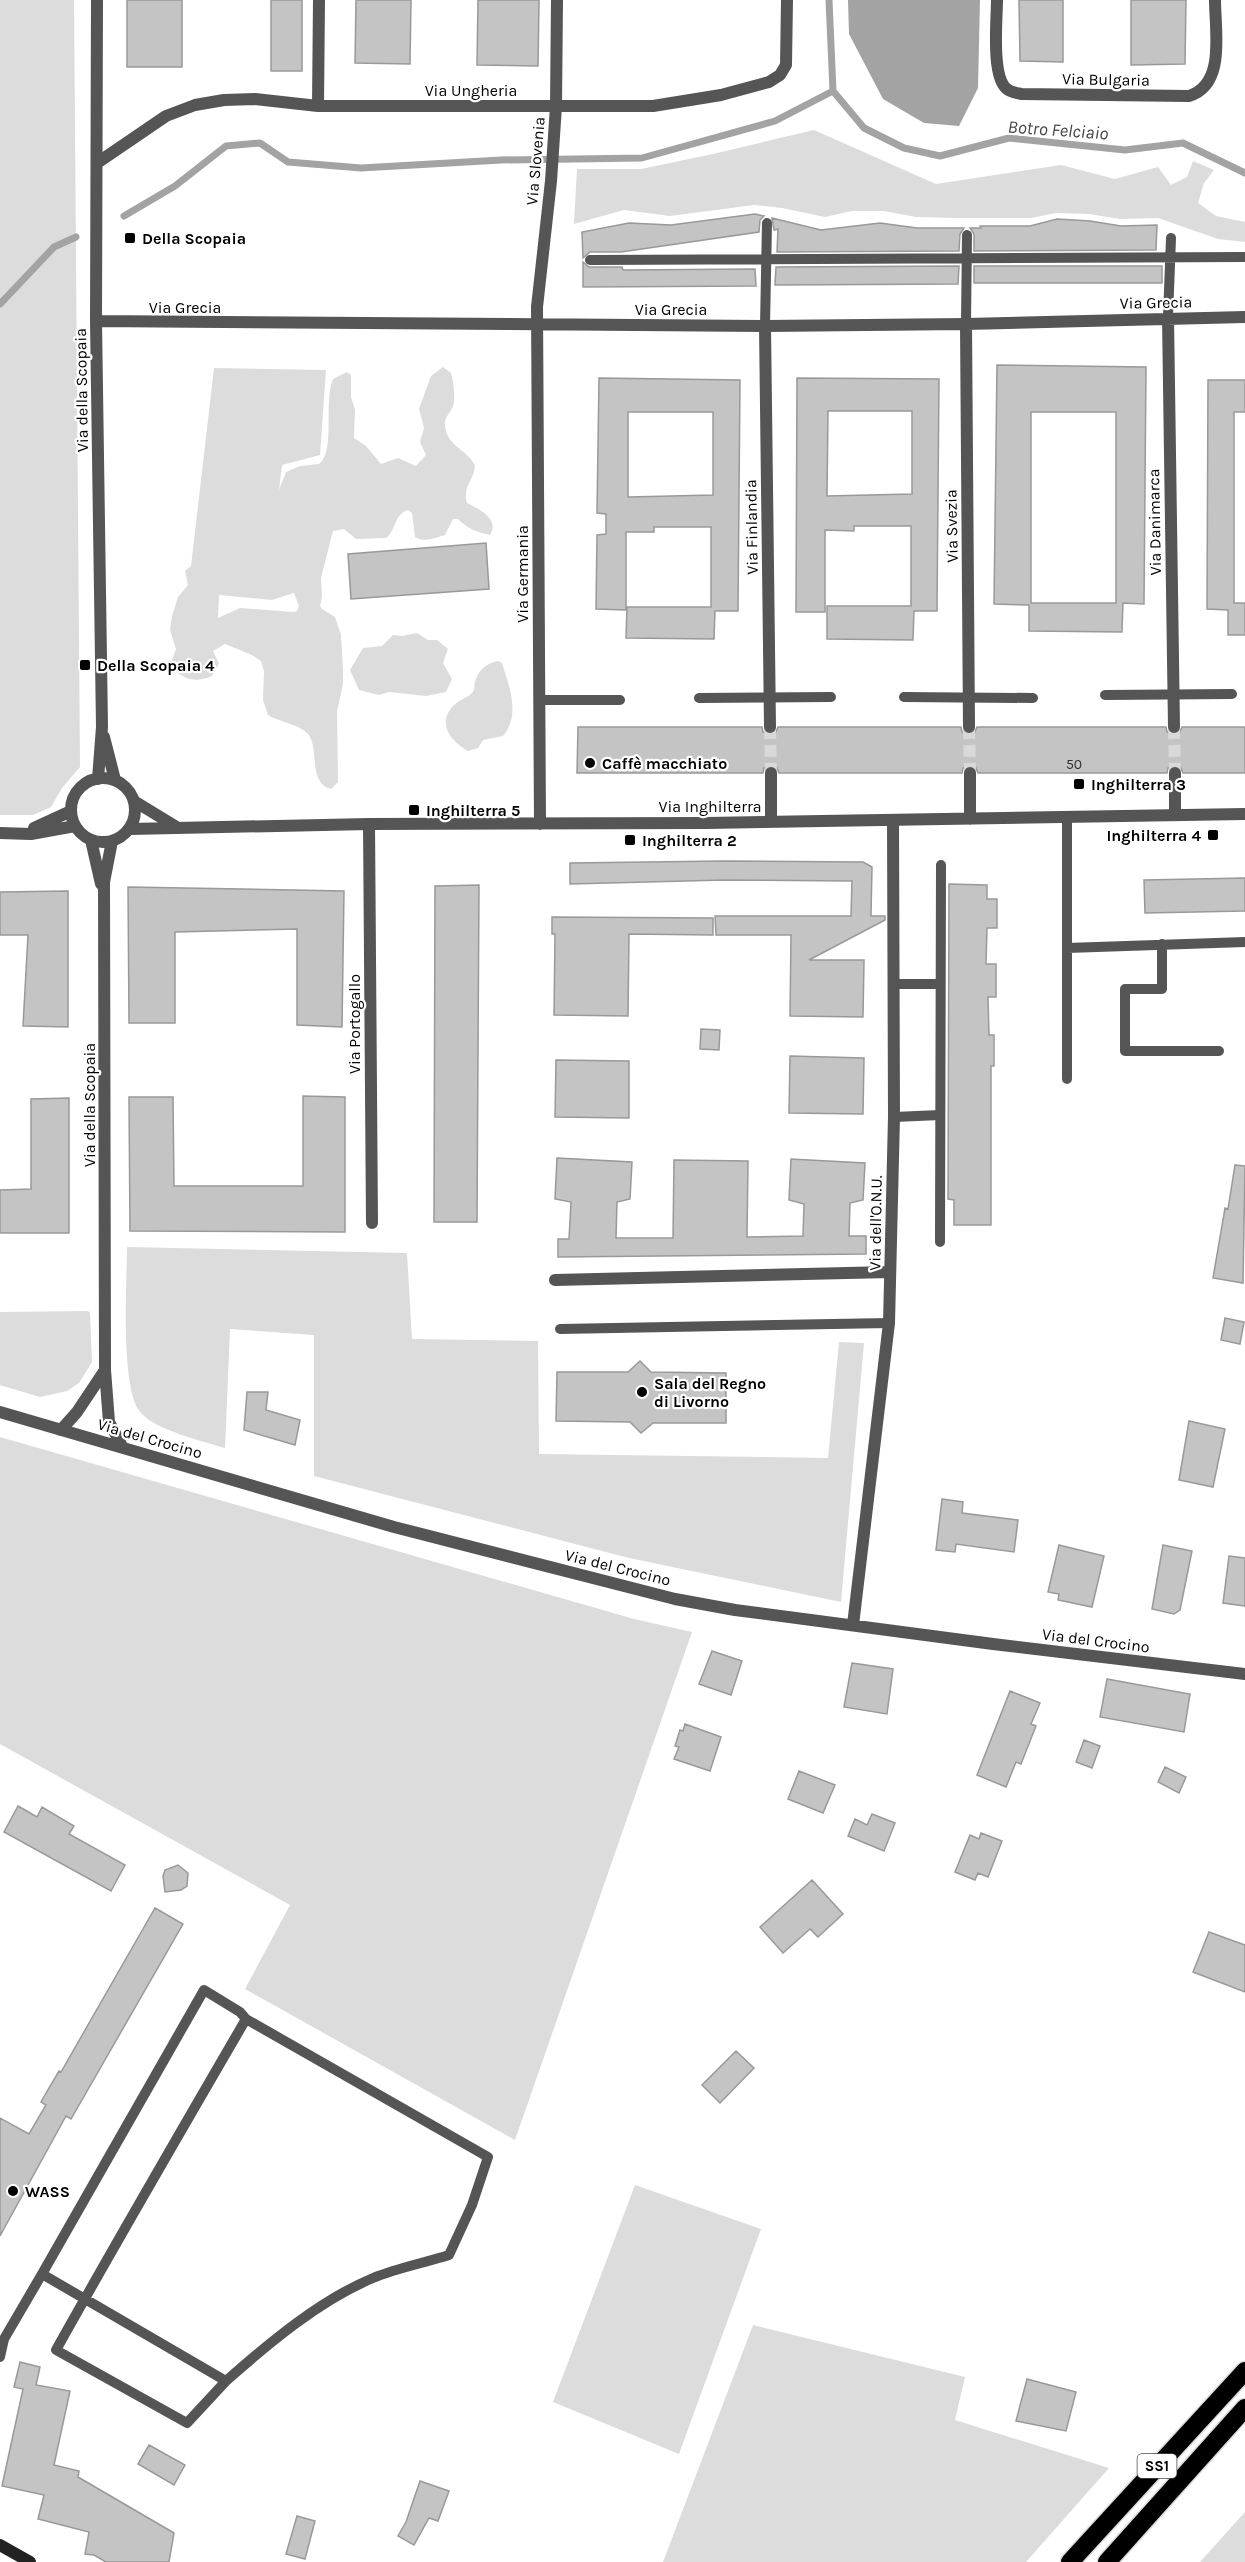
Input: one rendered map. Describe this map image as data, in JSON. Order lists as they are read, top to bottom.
{
  "streets": {
    "highway": ["SS1"],
    "street": [
      "Via Bulgaria",
      "Via Ungheria",
      "Via Slovenia",
      "Via Grecia",
      "Via della Scopaia",
      "Via Danimarca",
      "Via Svezia",
      "Via Finlandia",
      "Via Germania",
      "Via Inghilterra",
      "Via Portogallo",
      "Via dell'O.N.U.",
      "Via del Crocino"
    ]
  },
  "crossings": [
    ["Via Ungheria", "Via Slovenia"],
    ["Via Ungheria", "Via della Scopaia"],
    ["Via Slovenia", "Via Grecia"],
    ["Via Slovenia", "Via Germania"],
    ["Via Grecia", "Via della Scopaia"],
    ["Via Grecia", "Via Danimarca"],
    ["Via Grecia", "Via Svezia"],
    ["Via Grecia", "Via Finlandia"],
    ["Via Grecia", "Via Germania"],
    ["Via della Scopaia", "Via Inghilterra"],
    ["Via della Scopaia", "Via del Crocino"],
    ["Via Germania", "Via Inghilterra"],
    ["Via Inghilterra", "Via Portogallo"],
    ["Via Inghilterra", "Via dell'O.N.U."],
    ["Via dell'O.N.U.", "Via del Crocino"]
  ],
  "water": ["Botro Felciaio"],
  "places": {
    "transit": [
      "Della Scopaia",
      "Della Scopaia 4",
      "Inghilterra 3",
      "Inghilterra 5",
      "Inghilterra 4",
      "Inghilterra 2"
    ],
    "other": ["Caffè macchiato", "Sala del Regno di Livorno", "WASS"]
  },
  "house_numbers": ["50"]
}
